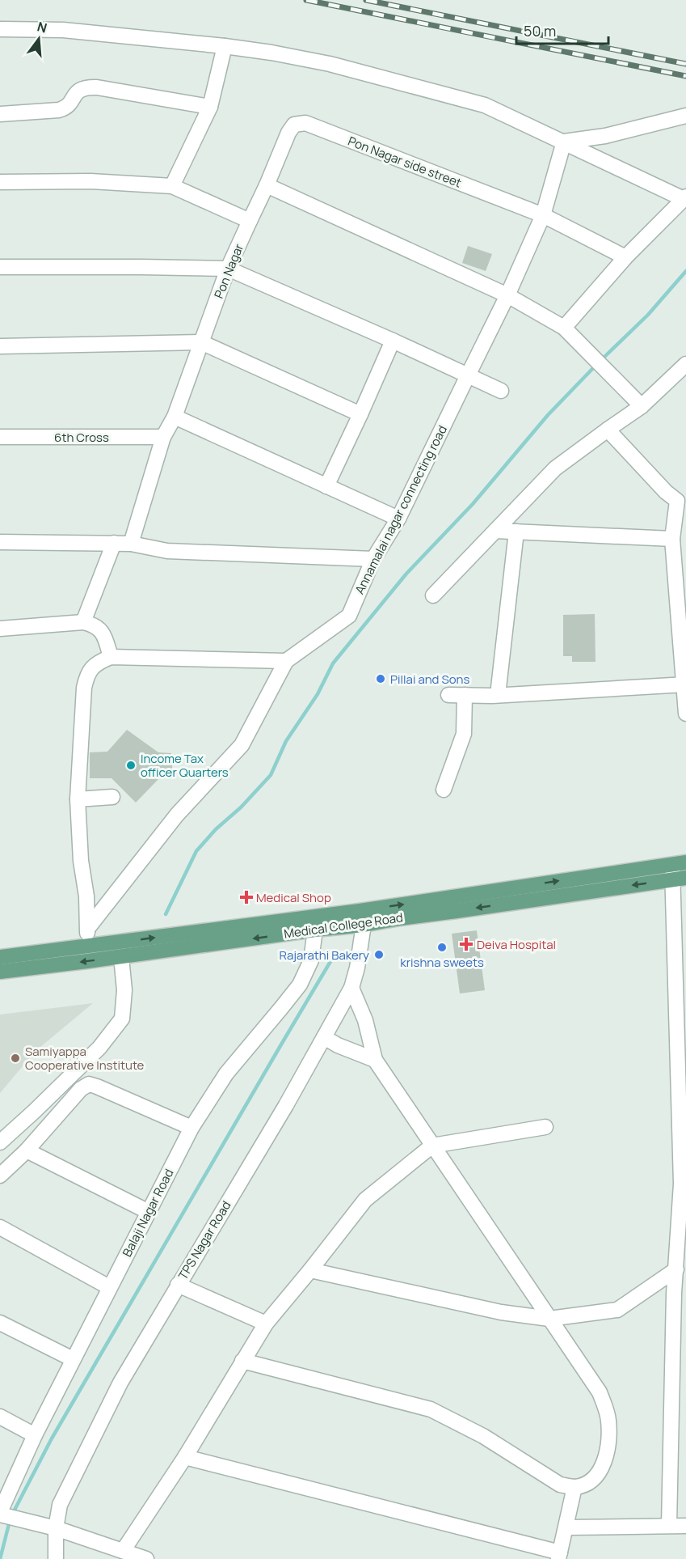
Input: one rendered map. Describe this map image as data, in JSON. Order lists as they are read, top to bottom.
{
  "streets": {
    "main road": ["Medical College Road"],
    "street": [
      "Pon Nagar side street",
      "Pon Nagar",
      "6th Cross",
      "Annamalai nagar connecting road",
      "Balaji Nagar Road",
      "TPS Nagar Road"
    ]
  },
  "crossings": [
    ["Pon Nagar side street", "Pon Nagar"],
    ["Pon Nagar side street", "Annamalai nagar connecting road"],
    ["Pon Nagar", "6th Cross"],
    ["Medical College Road", "Balaji Nagar Road"],
    ["Medical College Road", "TPS Nagar Road"]
  ],
  "places": {
    "other": [
      "Pillai and Sons",
      "Income Tax officer Quarters",
      "krishna sweets",
      "Rajarathi Bakery",
      "Samiyappa Cooperative Institute"
    ],
    "health": ["Medical Shop", "Deiva Hospital"]
  },
  "scale_bar": "50 m",
  "north": "top"
}
